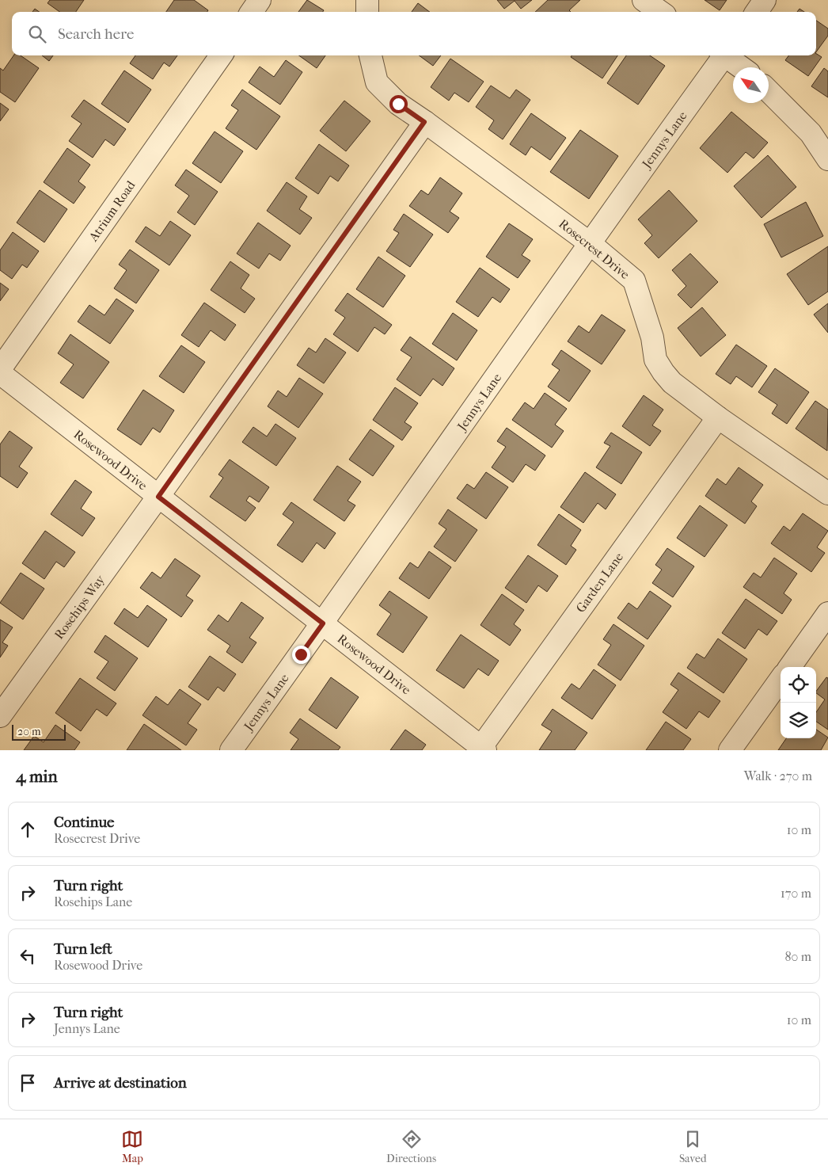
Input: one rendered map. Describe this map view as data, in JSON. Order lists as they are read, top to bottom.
{
  "streets": {
    "street": [
      "Jennys Lane",
      "Atrium Road",
      "Rosecrest Drive",
      "Rosewood Drive",
      "Garden Lane",
      "Rosehips Way"
    ]
  },
  "crossings": [
    ["Jennys Lane", "Rosecrest Drive"],
    ["Jennys Lane", "Rosewood Drive"],
    ["Rosecrest Drive", "Garden Lane"],
    ["Rosecrest Drive", "Rosehips Way"],
    ["Rosewood Drive", "Garden Lane"],
    ["Rosewood Drive", "Rosehips Way"]
  ],
  "scale_bar": "20 m",
  "north": "top left",
  "page": {
    "search": "Search here",
    "scale": "20 m",
    "heading": ["4 min", "Walk · 270 m"],
    "list": [
      ["Continue", "Rosecrest Drive", "10 m"],
      ["Turn right", "Rosehips Lane", "170 m"],
      ["Turn left", "Rosewood Drive", "80 m"],
      ["Turn right", "Jennys Lane", "10 m"],
      "Arrive at destination"
    ],
    "nav": ["Map", "Directions", "Saved"]
  }
}
